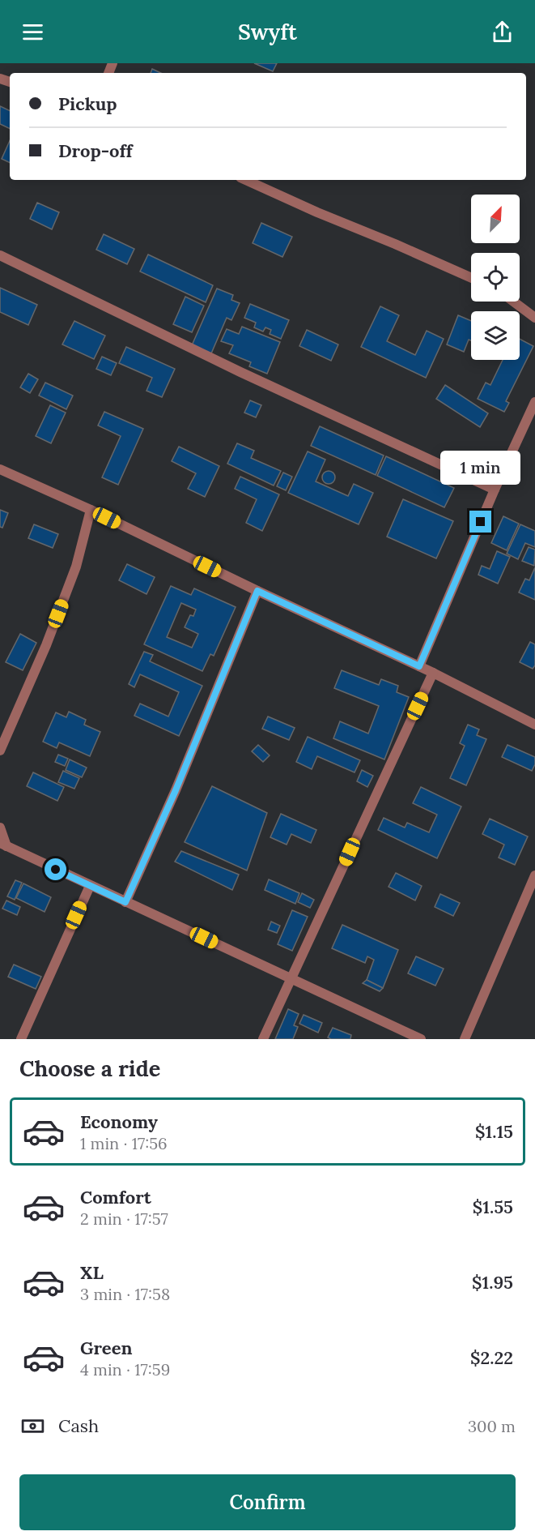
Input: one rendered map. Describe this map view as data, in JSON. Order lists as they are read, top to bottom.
{
  "north": "top right",
  "page": {
    "header": "Swyft",
    "banner": ["Pickup", "Drop-off"],
    "bubble": "1 min",
    "heading": "Choose a ride",
    "list": [
      {
        "name": "Economy",
        "note": "1 min · 17:56",
        "value": "$1.15"
      },
      {
        "name": "Comfort",
        "note": "2 min · 17:57",
        "value": "$1.55"
      },
      {
        "name": "XL",
        "note": "3 min · 17:58",
        "value": "$1.95"
      },
      {
        "name": "Green",
        "note": "4 min · 17:59",
        "value": "$2.22"
      }
    ],
    "pay": ["Cash", "300 m"],
    "buttons": "Confirm"
  }
}
